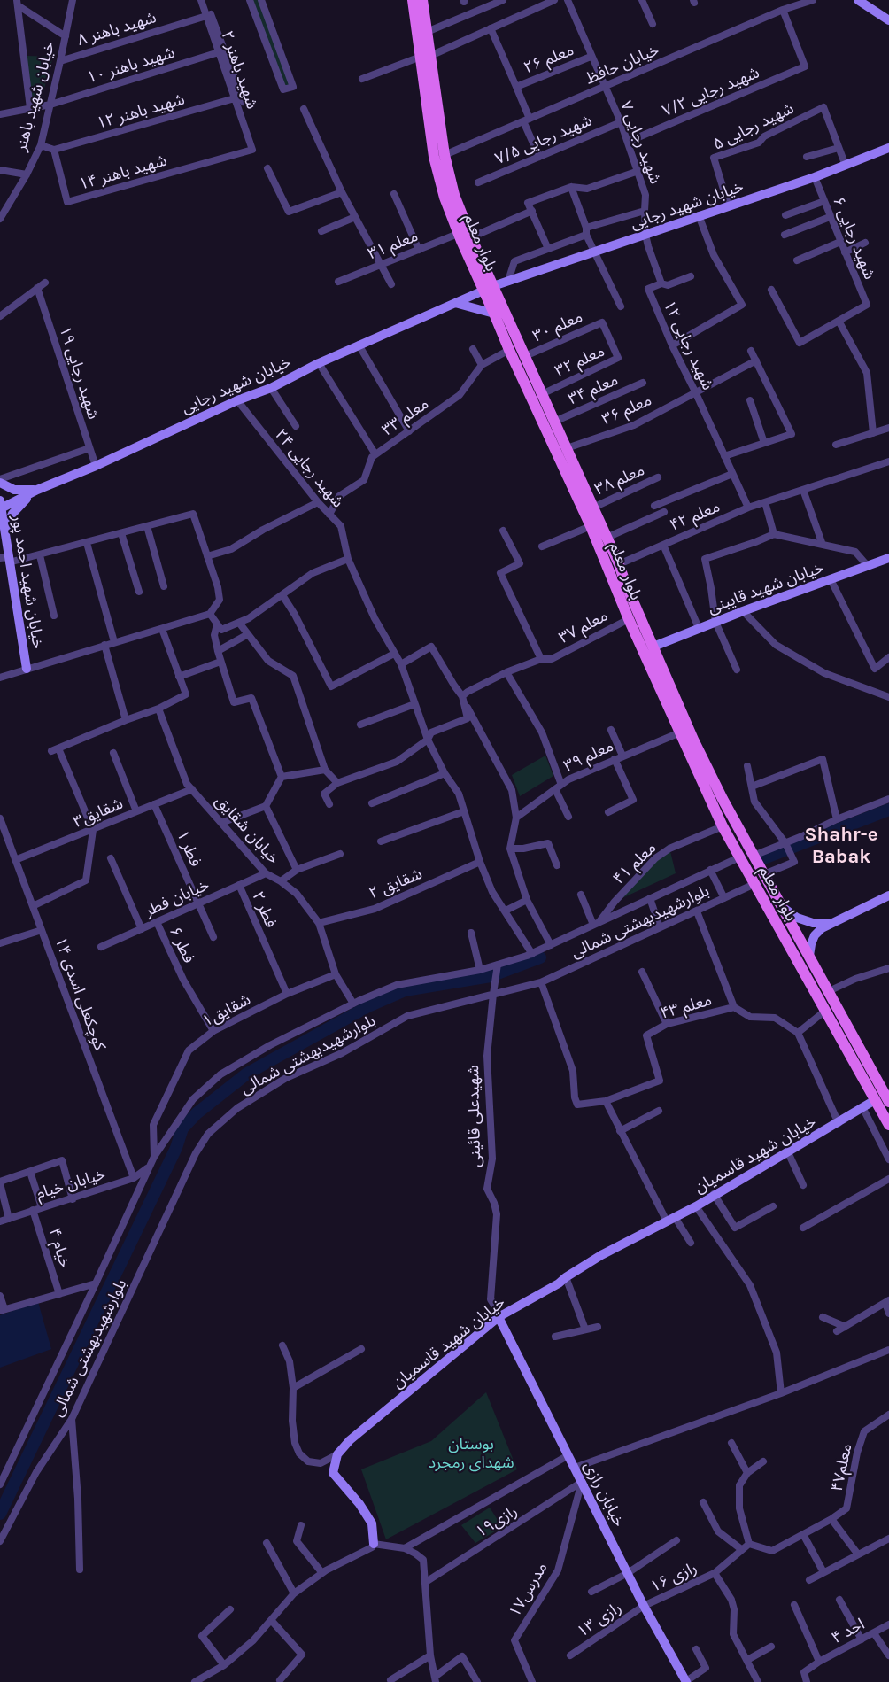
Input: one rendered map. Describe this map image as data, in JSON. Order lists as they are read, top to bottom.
{
  "streets": {
    "main road": ["بلوار معلم"],
    "street": [
      "شهید باهنر ۸",
      "معلم ۲۶",
      "خیابان حافظ",
      "شهید باهنر ۱۰",
      "شهید باهنر ۲",
      "شهید رجایی ۷/۲",
      "خیابان شهید باهنر",
      "شهید باهنر ۱۲",
      "شهید رجایی ۵",
      "شهید رجایی ۷/۵",
      "شهید رجایی ۷",
      "شهید باهنر ۱۴",
      "خیابان شهید رجایی",
      "شهید رجایی ۶",
      "معلم ۳۱",
      "معلم ۳۰",
      "شهید رجایی ۱۲",
      "معلم ۳۲",
      "شهید رجایی ۱۹",
      "معلم ۳۴",
      "معلم ۳۶",
      "معلم ۳۳",
      "شهید رجایی ۲۴",
      "معلم ۳۸",
      "معلم ۴۲",
      "خیابان شهید احمد پور",
      "خیابان شهید قایینی",
      "معلم ۳۷",
      "معلم ۳۹",
      "شقایق۳",
      "خیابان شقایق",
      "فطر ۱",
      "معلم ۴۱",
      "شقایق ۲",
      "خیابان فطر",
      "فطر ۲",
      "بلوارشهیدبهشتی شمالی",
      "فطر ۶",
      "کوچکعلی اسدی ۱۴",
      "معلم ۴۳",
      "شقایق۱",
      "شهیدعلی قائینی",
      "خیابان شهید قاسمیان",
      "خیابان خیام",
      "خیام ۴",
      "معلم۴۷",
      "خیابان رازی",
      "رازی۱۹",
      "رازی ۱۶",
      "مدرس۱۷",
      "رازی ۱۳",
      "احد ۴"
    ]
  },
  "crossings": [
    ["شهید باهنر ۸", "شهید باهنر ۲"],
    ["شهید باهنر ۸", "خیابان شهید باهنر"],
    ["معلم ۲۶", "خیابان حافظ"],
    ["معلم ۲۶", "شهید رجایی ۷/۵"],
    ["معلم ۲۶", "شهید رجایی ۷"],
    ["خیابان حافظ", "شهید رجایی ۷/۲"],
    ["خیابان حافظ", "شهید رجایی ۷"],
    ["خیابان حافظ", "بلوار معلم"],
    ["شهید باهنر ۱۰", "شهید باهنر ۲"],
    ["شهید باهنر ۱۰", "خیابان شهید باهنر"],
    ["شهید باهنر ۲", "شهید باهنر ۱۲"],
    ["شهید باهنر ۲", "شهید باهنر ۱۴"],
    ["شهید رجایی ۷/۲", "شهید رجایی ۷"],
    ["شهید باهنر ۱۲", "شهید باهنر ۱۴"],
    ["شهید رجایی ۵", "خیابان شهید رجایی"],
    ["شهید رجایی ۷/۵", "شهید رجایی ۷"],
    ["شهید رجایی ۷", "خیابان شهید رجایی"],
    ["شهید رجایی ۷", "شهید رجایی ۱۲"],
    ["خیابان شهید رجایی", "شهید رجایی ۶"],
    ["خیابان شهید رجایی", "بلوار معلم"],
    ["خیابان شهید رجایی", "شهید رجایی ۱۲"],
    ["خیابان شهید رجایی", "شهید رجایی ۱۹"],
    ["خیابان شهید رجایی", "شهید رجایی ۲۴"],
    ["خیابان شهید رجایی", "خیابان شهید احمد پور"],
    ["بلوار معلم", "معلم ۳۱"],
    ["بلوار معلم", "معلم ۳۰"],
    ["بلوار معلم", "معلم ۳۲"],
    ["بلوار معلم", "معلم ۳۴"],
    ["بلوار معلم", "معلم ۳۶"],
    ["بلوار معلم", "معلم ۳۳"],
    ["بلوار معلم", "معلم ۳۸"],
    ["بلوار معلم", "معلم ۴۲"],
    ["بلوار معلم", "خیابان شهید قایینی"],
    ["بلوار معلم", "معلم ۳۷"],
    ["بلوار معلم", "معلم ۳۹"],
    ["بلوار معلم", "معلم ۴۱"],
    ["بلوار معلم", "بلوارشهیدبهشتی شمالی"],
    ["بلوار معلم", "خیابان شهید قاسمیان"],
    ["معلم ۳۰", "معلم ۳۲"],
    ["شهید رجایی ۱۲", "معلم ۳۶"],
    ["معلم ۳۳", "شهید رجایی ۲۴"],
    ["شهید رجایی ۲۴", "شقایق ۲"],
    ["شهید رجایی ۲۴", "بلوارشهیدبهشتی شمالی"],
    ["شقایق۳", "خیابان شقایق"],
    ["شقایق۳", "فطر ۱"],
    ["شقایق۳", "کوچکعلی اسدی ۱۴"],
    ["خیابان شقایق", "شقایق ۲"],
    ["خیابان شقایق", "خیابان فطر"],
    ["خیابان شقایق", "بلوارشهیدبهشتی شمالی"],
    ["خیابان شقایق", "شقایق۱"],
    ["فطر ۱", "خیابان فطر"],
    ["معلم ۴۱", "بلوارشهیدبهشتی شمالی"],
    ["خیابان فطر", "فطر ۲"],
    ["خیابان فطر", "فطر ۶"],
    ["فطر ۲", "شقایق۱"],
    ["بلوارشهیدبهشتی شمالی", "شقایق۱"],
    ["بلوارشهیدبهشتی شمالی", "شهیدعلی قائینی"],
    ["بلوارشهیدبهشتی شمالی", "خیابان خیام"],
    ["فطر ۶", "شقایق۱"],
    ["کوچکعلی اسدی ۱۴", "خیابان خیام"],
    ["شهیدعلی قائینی", "خیابان شهید قاسمیان"],
    ["شهیدعلی قائینی", "خیابان رازی"],
    ["خیابان شهید قاسمیان", "خیابان رازی"],
    ["خیابان خیام", "خیام ۴"],
    ["معلم۴۷", "رازی ۱۶"],
    ["خیابان رازی", "رازی۱۹"],
    ["خیابان رازی", "رازی ۱۶"],
    ["خیابان رازی", "مدرس۱۷"],
    ["خیابان رازی", "رازی ۱۳"],
    ["رازی۱۹", "مدرس۱۷"],
    ["رازی ۱۶", "رازی ۱۳"]
  ],
  "districts": ["Shahr-e Babak"],
  "parks": ["بوستان شهدای رمجرد"]
}
